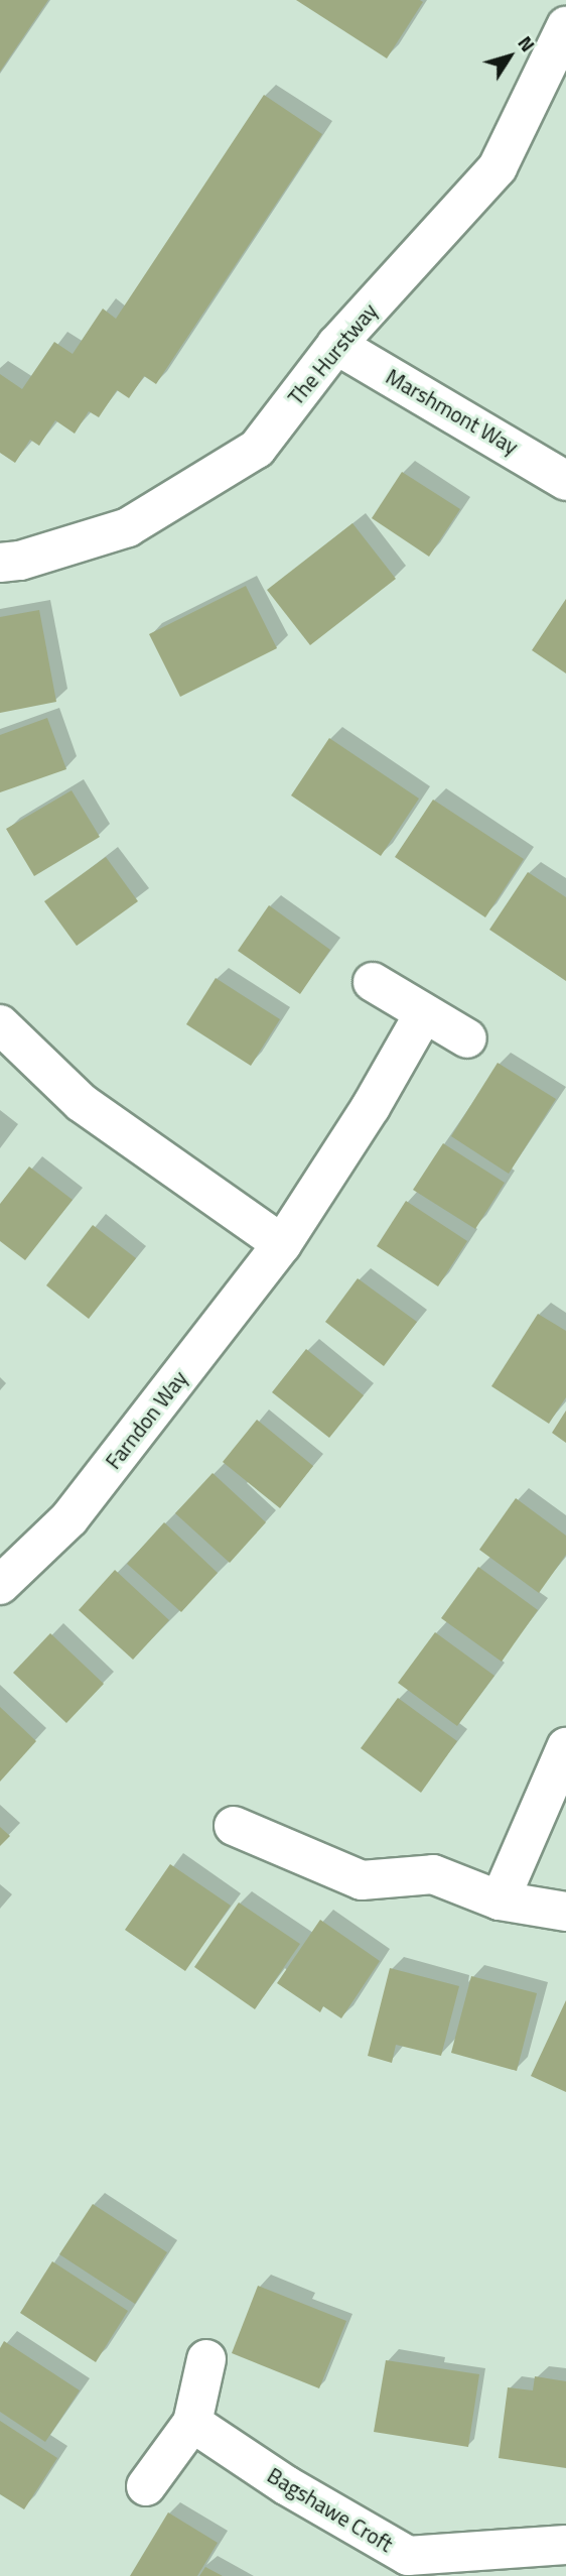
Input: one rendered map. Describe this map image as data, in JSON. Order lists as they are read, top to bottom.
{
  "streets": {
    "street": [
      "The Hurstway",
      "Marshmont Way",
      "Farndon Way",
      "Bagshawe Croft"
    ]
  },
  "crossings": [
    ["The Hurstway", "Marshmont Way"]
  ],
  "north": "top right"
}
